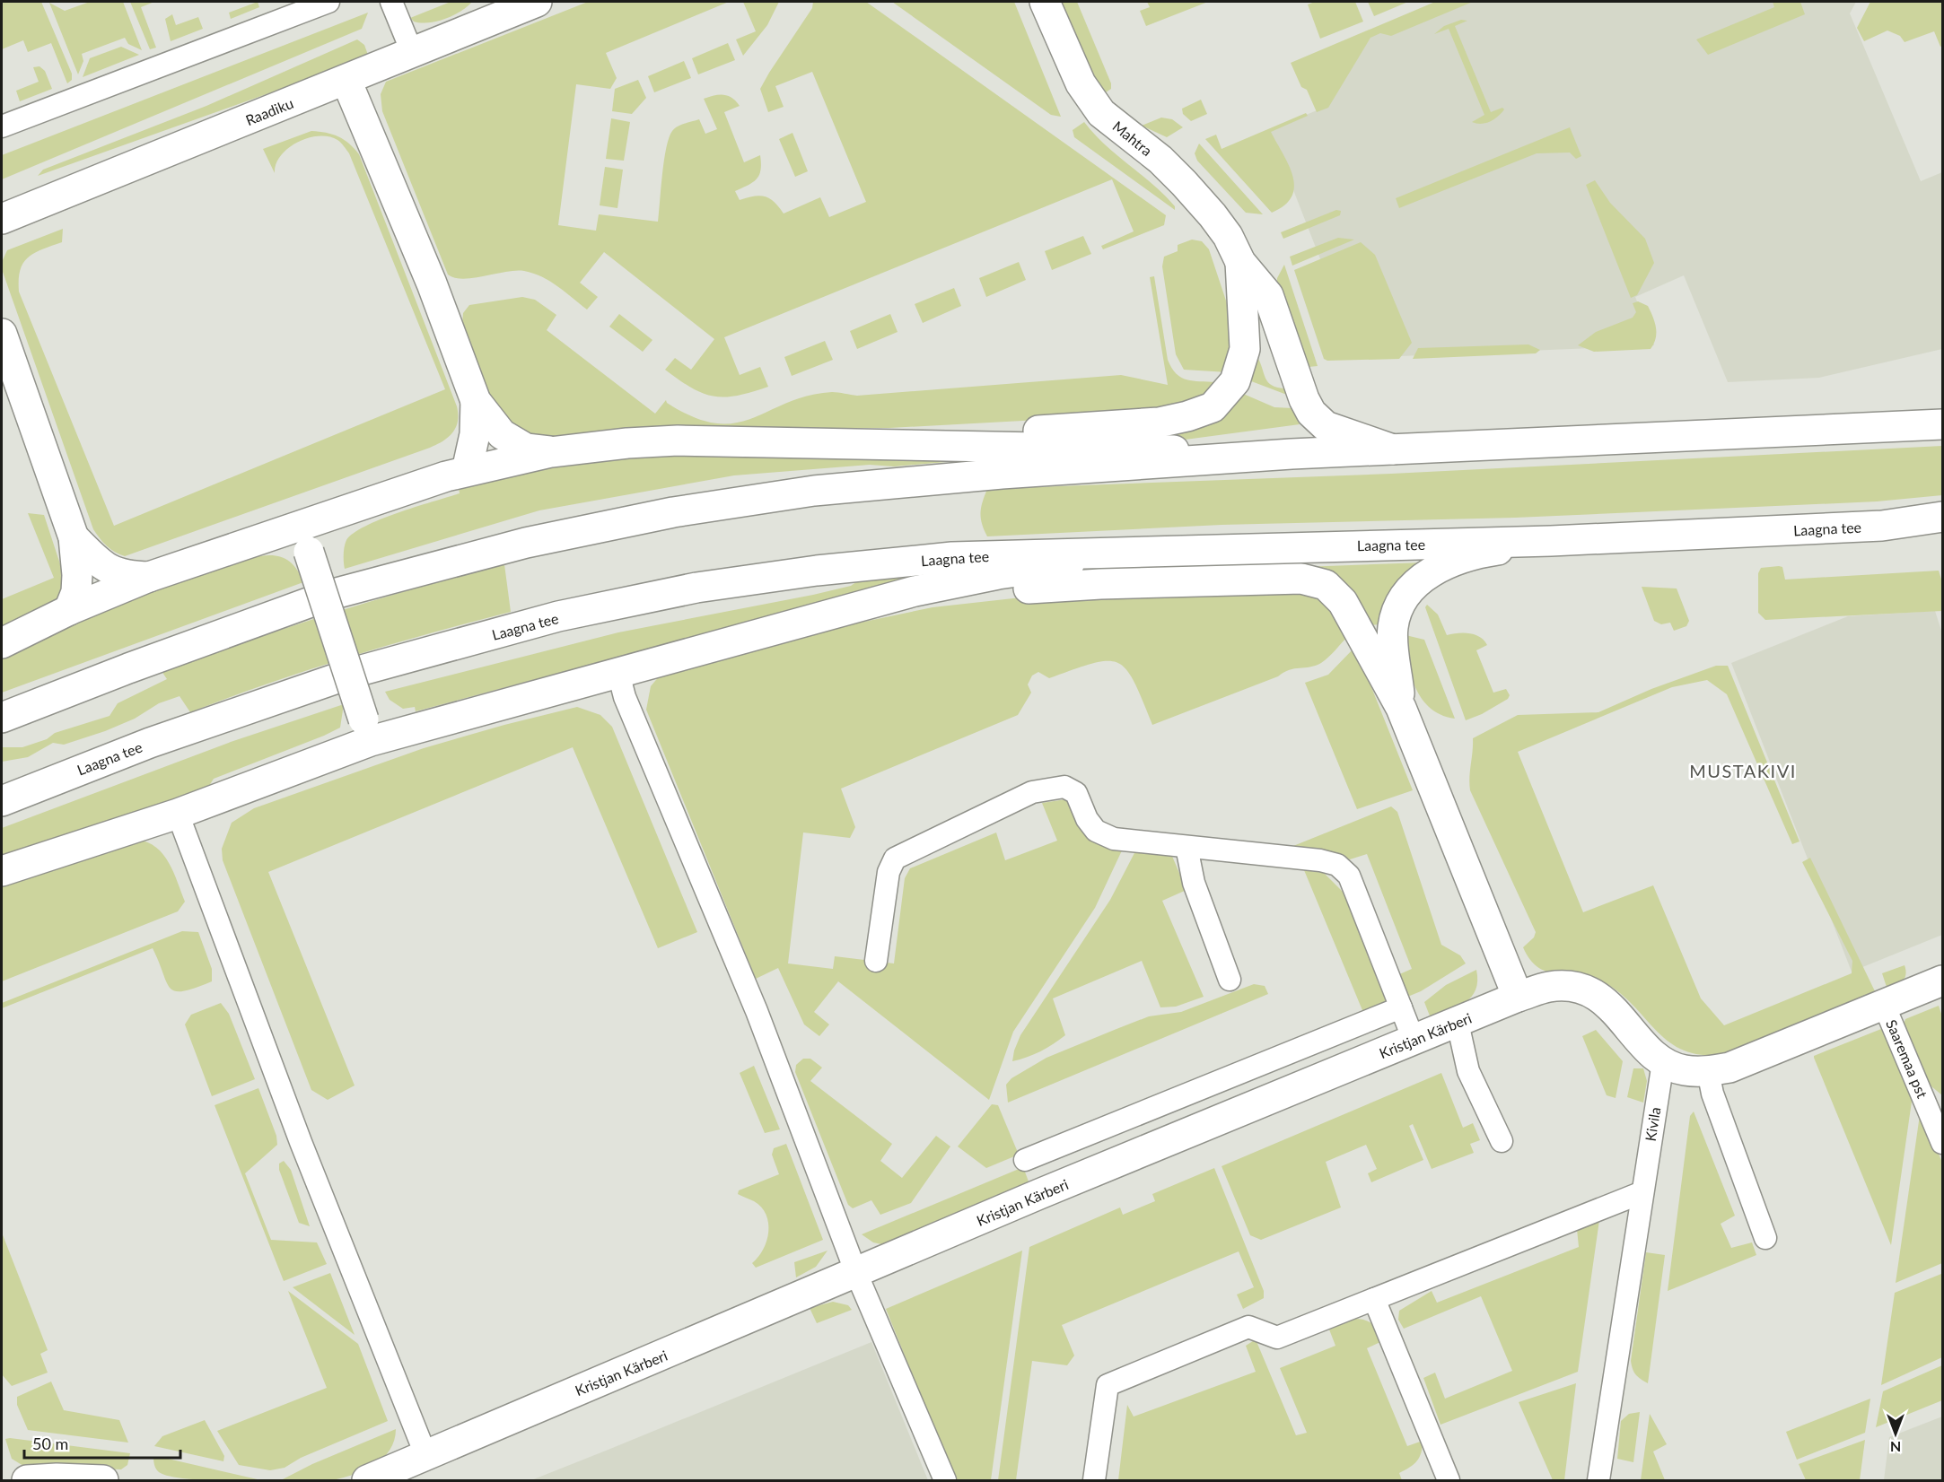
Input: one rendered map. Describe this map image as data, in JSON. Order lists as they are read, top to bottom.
{
  "streets": {
    "street": [
      "Raadiku",
      "Mahtra",
      "Laagna tee",
      "Kristjan Kärberi",
      "Saaremaa pst",
      "Kivila"
    ]
  },
  "crossings": [
    ["Kristjan Kärberi", "Kivila"]
  ],
  "districts": ["MUSTAKIVI"],
  "scale_bar": "50 m",
  "north": "bottom"
}
